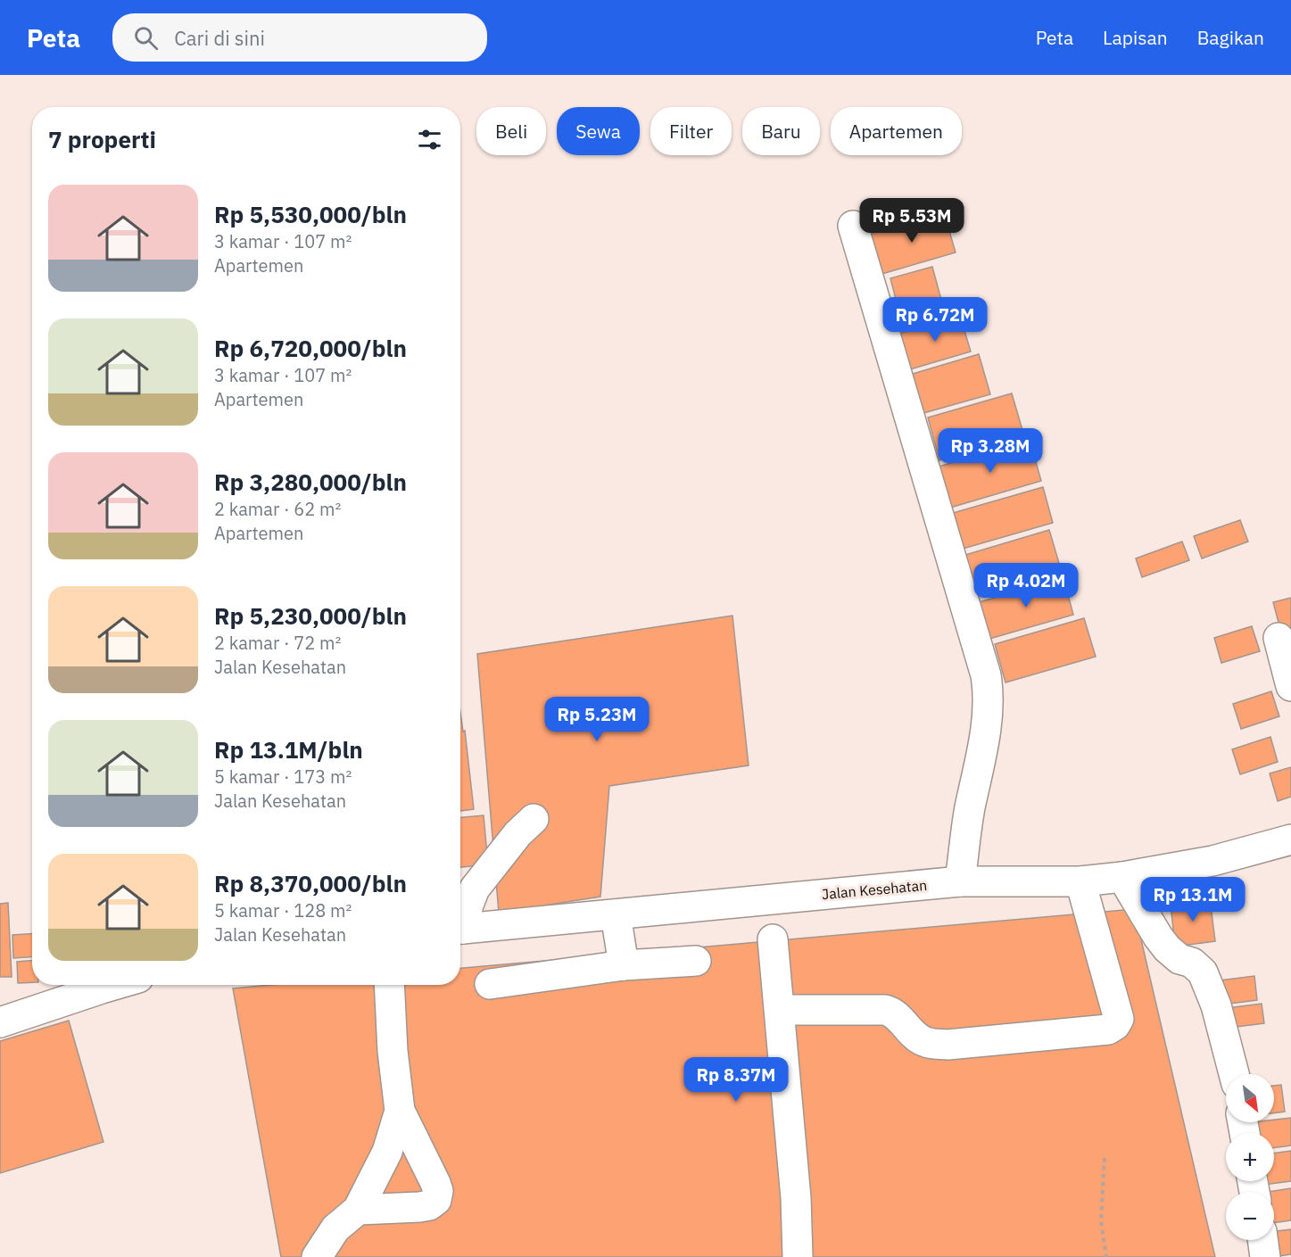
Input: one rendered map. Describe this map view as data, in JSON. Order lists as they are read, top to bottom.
{
  "streets": {
    "street": ["Jalan Kesehatan"]
  },
  "north": "bottom right",
  "page": {
    "header": "Peta",
    "search": "Cari di sini",
    "nav": ["Peta", "Lapisan", "Bagikan"],
    "chip": [
      "Beli",
      "Sewa",
      "Filter",
      "Baru",
      "Apartemen"
    ],
    "heading": "7 properti",
    "list": [
      {
        "name": "Rp 5,530,000/bln",
        "note": "3 kamar · 107 m² · Apartemen"
      },
      {
        "name": "Rp 6,720,000/bln",
        "note": "3 kamar · 107 m² · Apartemen"
      },
      {
        "name": "Rp 3,280,000/bln",
        "note": "2 kamar · 62 m² · Apartemen"
      },
      {
        "name": "Rp 5,230,000/bln",
        "note": "2 kamar · 72 m² · Jalan Kesehatan"
      },
      {
        "name": "Rp 13.1M/bln",
        "note": "5 kamar · 173 m² · Jalan Kesehatan"
      },
      {
        "name": "Rp 8,370,000/bln",
        "note": "5 kamar · 128 m² · Jalan Kesehatan"
      }
    ],
    "price": [
      "Rp 5.53M",
      "Rp 6.72M",
      "Rp 3.28M",
      "Rp 4.02M",
      "Rp 5.23M",
      "Rp 13.1M",
      "Rp 8.37M"
    ],
    "map_buttons": ["+", "−"]
  }
}
